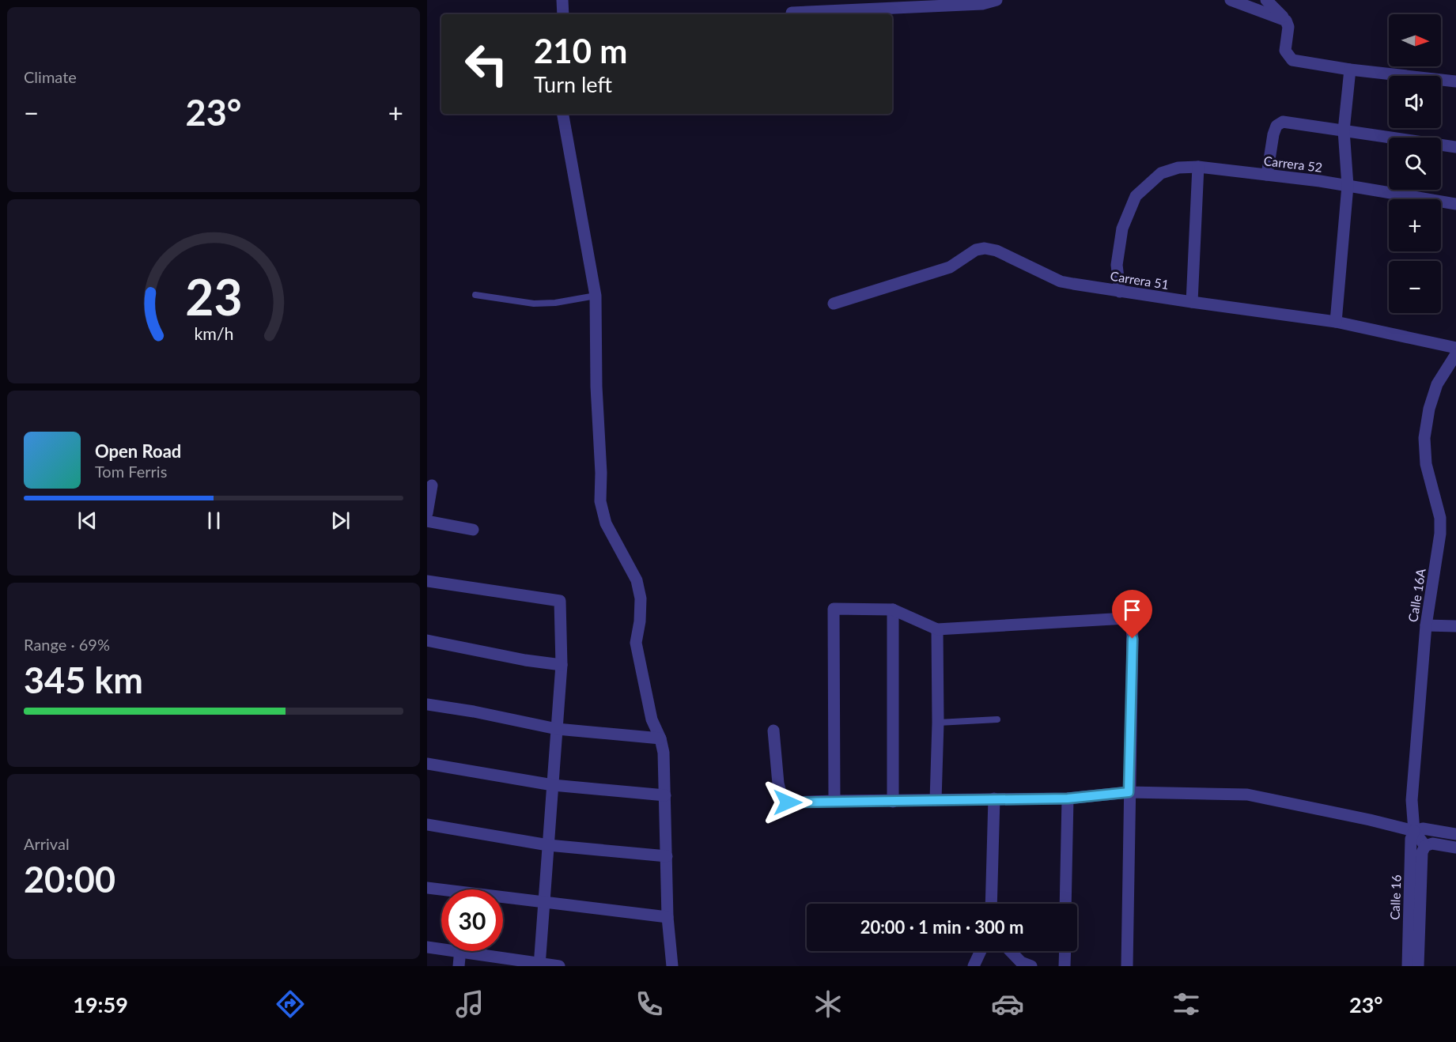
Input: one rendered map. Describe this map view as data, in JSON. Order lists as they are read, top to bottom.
{
  "streets": {
    "street": [
      "Carrera 52",
      "Carrera 51",
      "Calle 16A",
      "Calle 16"
    ]
  },
  "crossings": [
    ["Carrera 52", "Carrera 51"],
    ["Calle 16A", "Calle 16"]
  ],
  "north": "right",
  "page": {
    "tile": [
      "Climate",
      ["Range · 69%", "345 km"],
      ["Arrival", "20:00"]
    ],
    "map_buttons": ["+", "−"],
    "turn": ["210 m", "Turn left"],
    "heat": ["−", "23°", "+"],
    "song": ["Open Road", "Tom Ferris"],
    "limit": "30",
    "trip": "20:00 · 1 min · 300 m",
    "tabs": ["19:59", "23°"],
    "gauge": ["23", "km/h"]
  }
}
